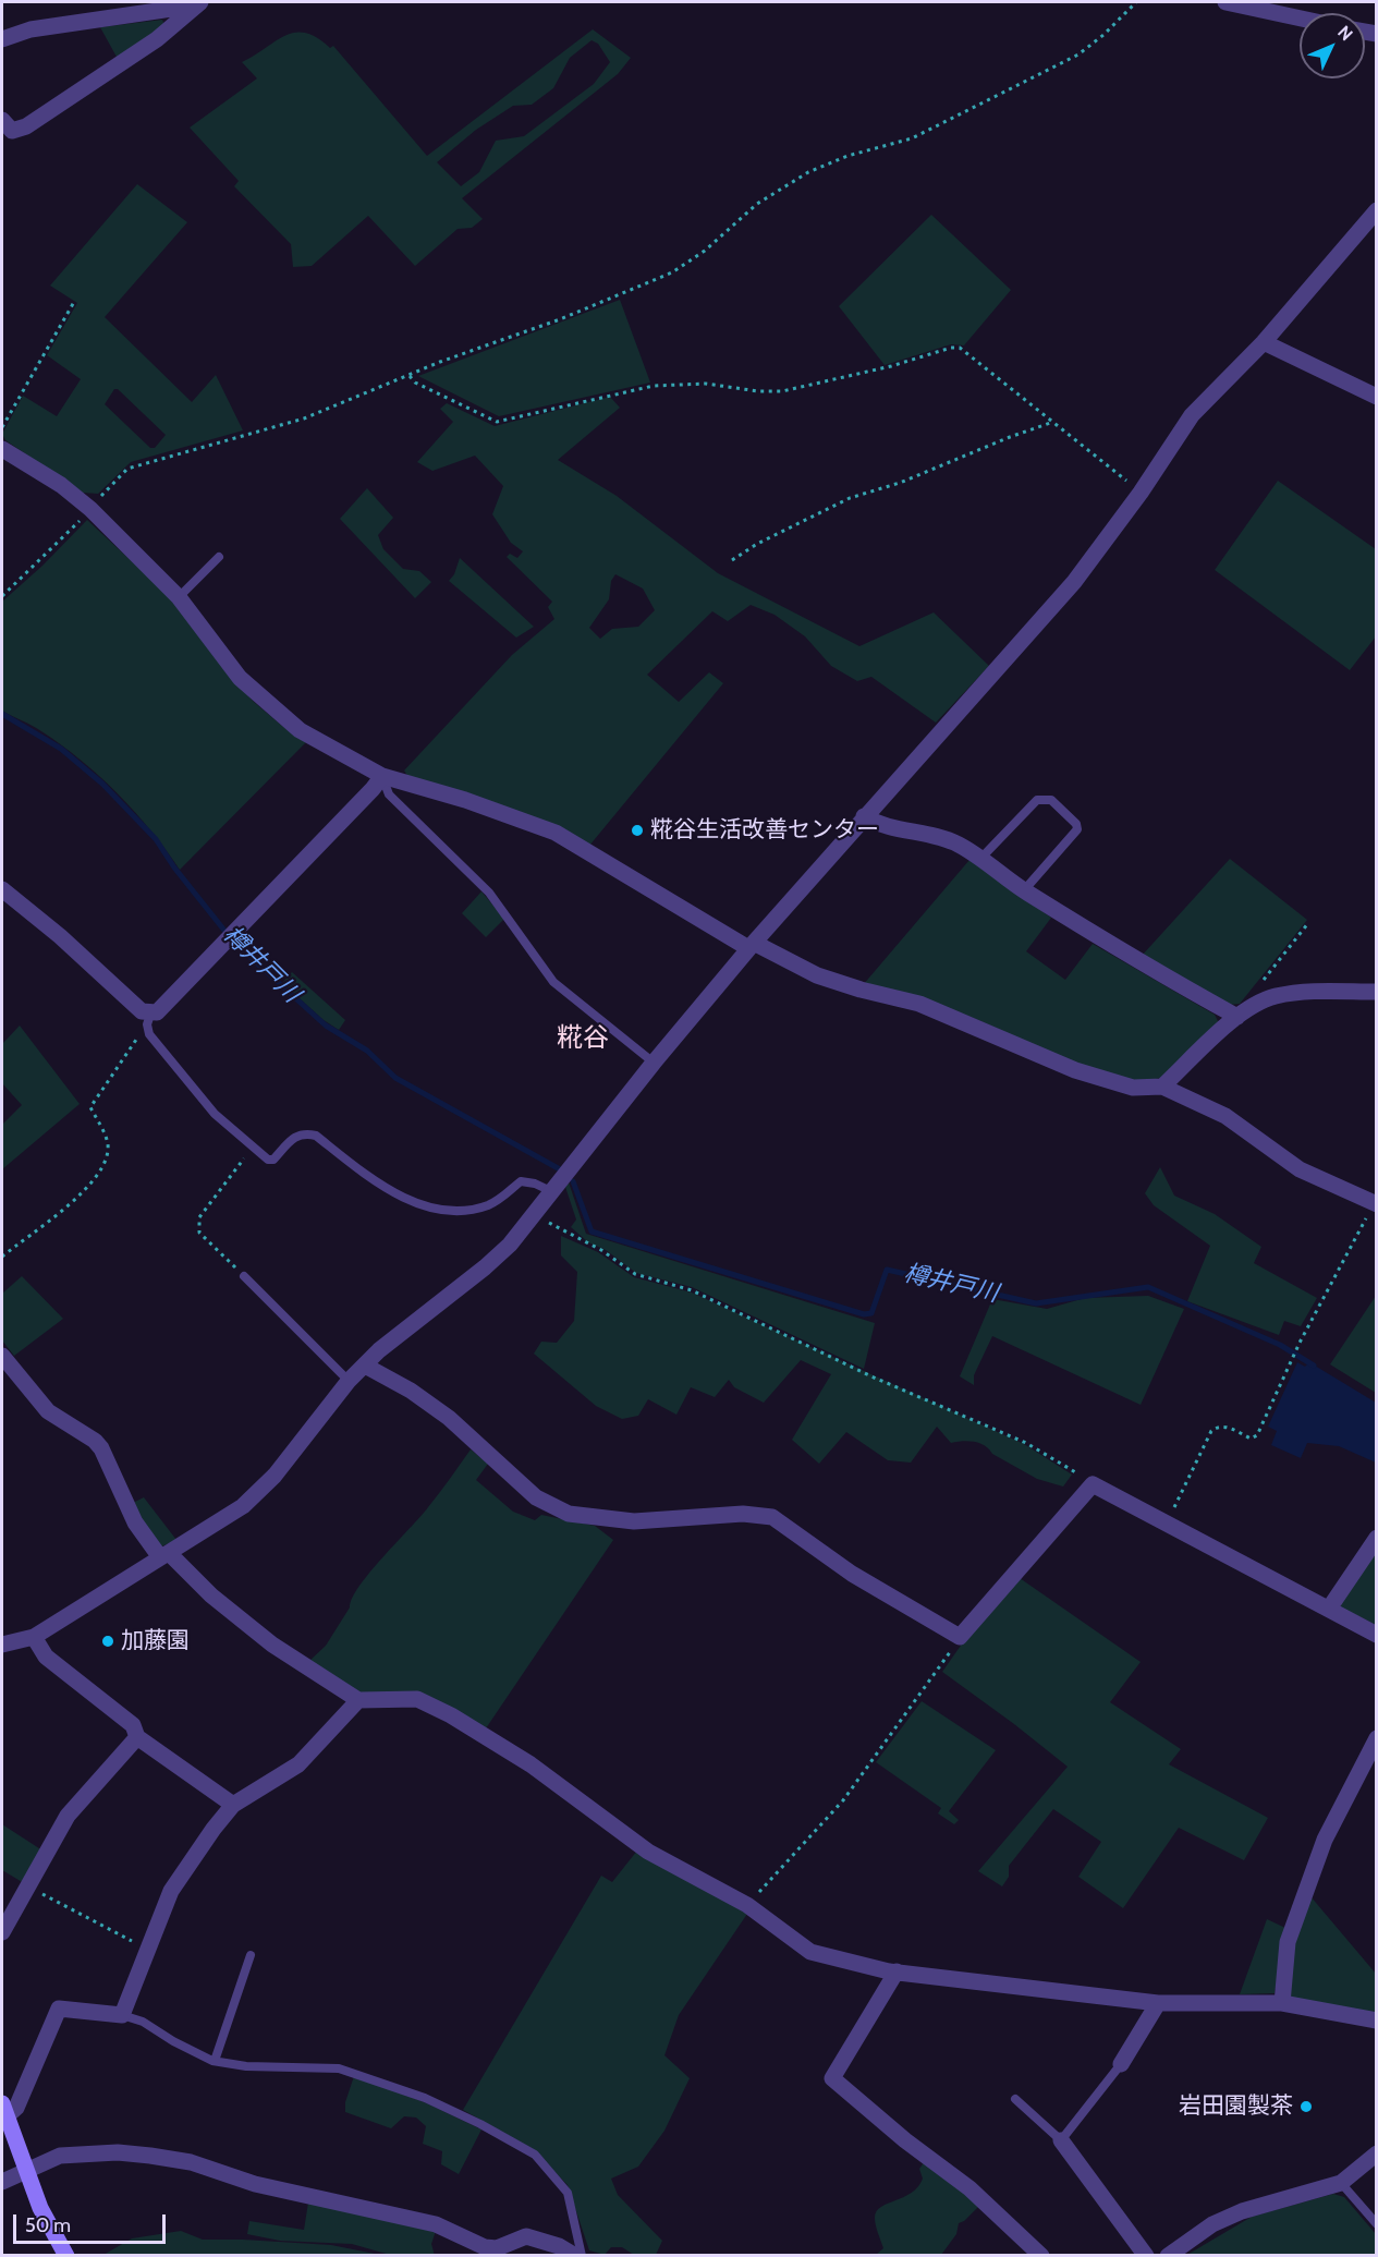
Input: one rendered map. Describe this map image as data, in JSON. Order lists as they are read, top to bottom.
{
  "districts": ["糀谷"],
  "water": ["樽井戸川"],
  "places": ["糀谷生活改善センター", "加藤園", "岩田園製茶"],
  "scale_bar": "50 m",
  "north": "top right"
}
